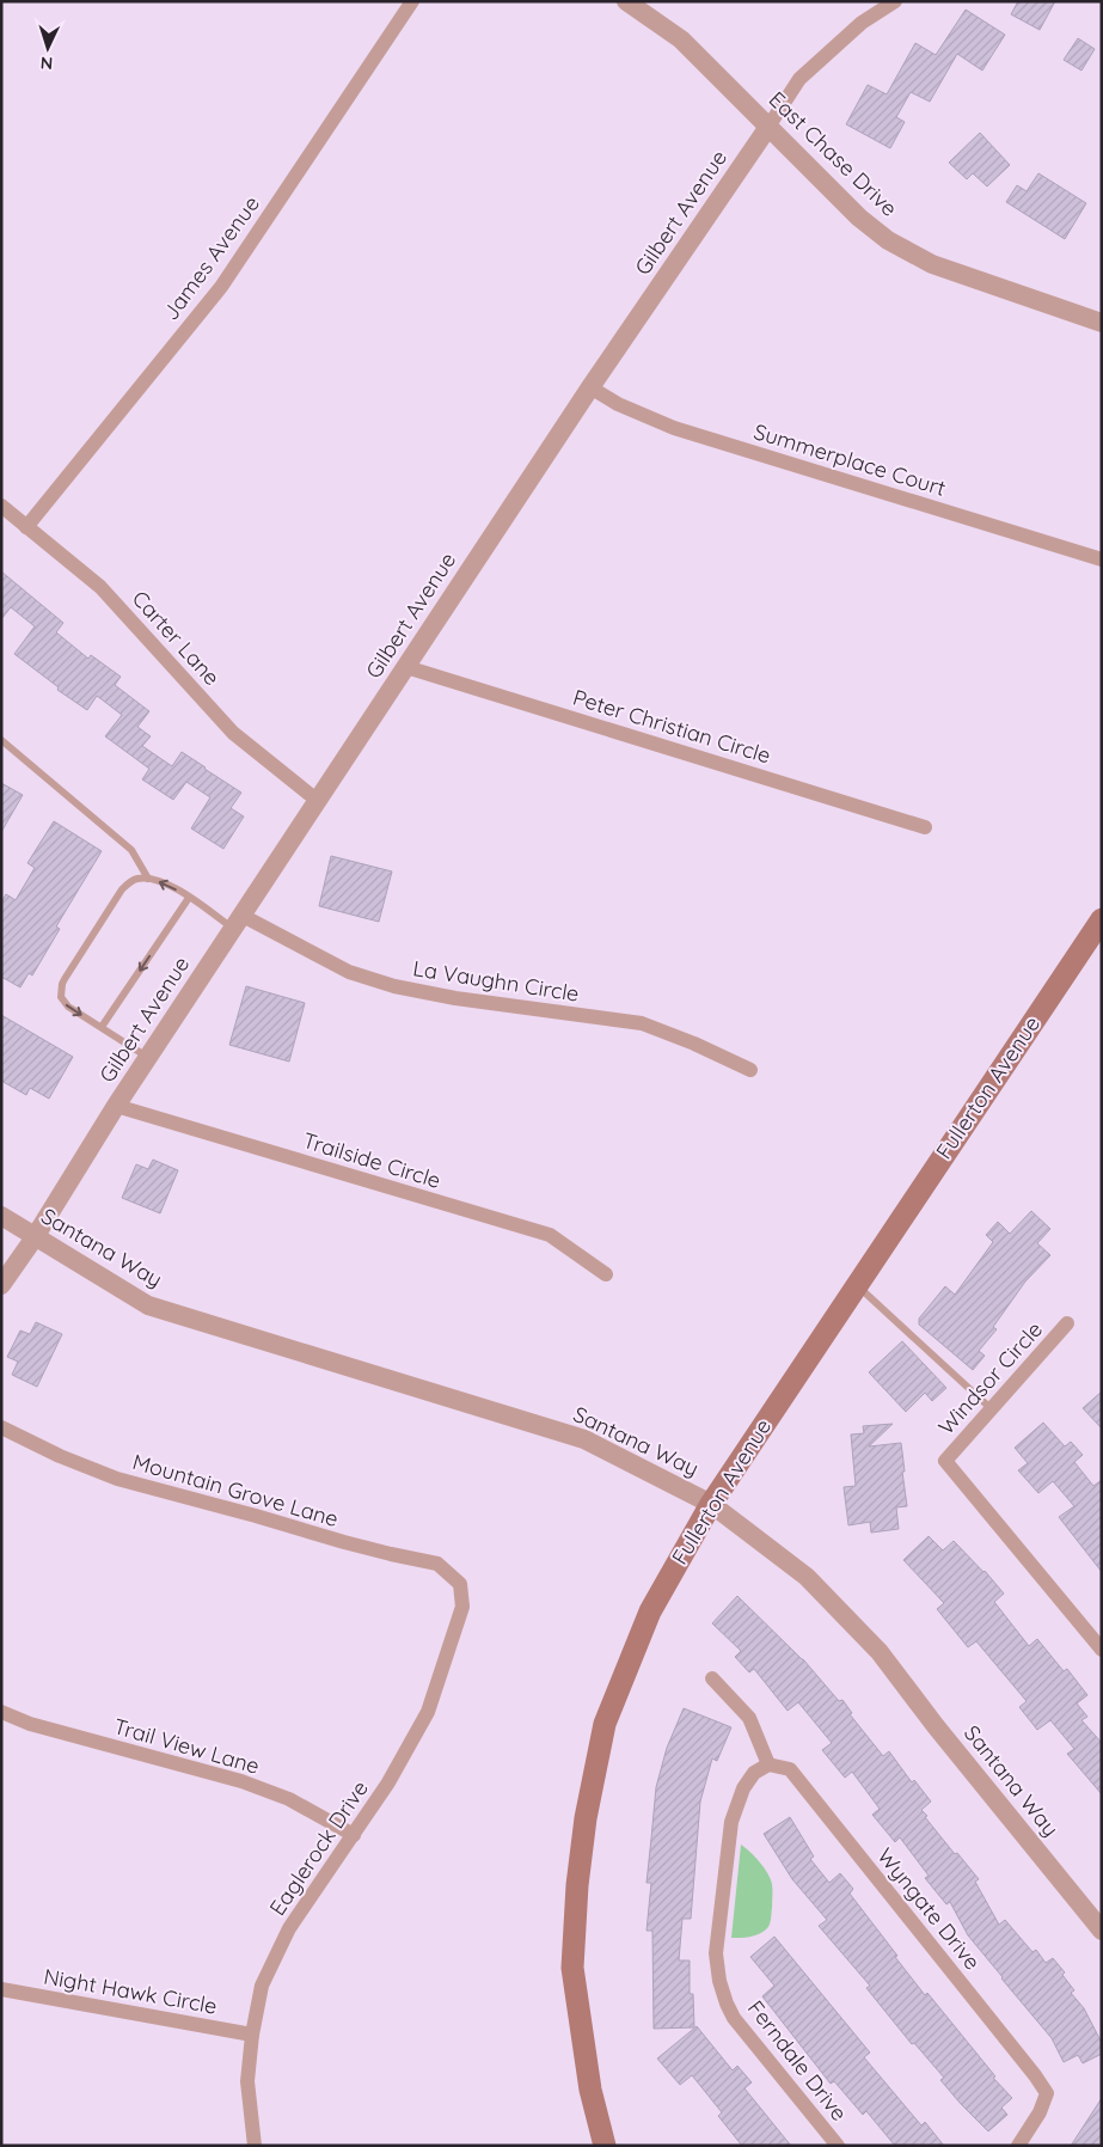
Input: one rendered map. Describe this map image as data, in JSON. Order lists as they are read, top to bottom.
{
  "streets": {
    "main road": ["Fullerton Avenue"],
    "street": [
      "East Chase Drive",
      "Gilbert Avenue",
      "James Avenue",
      "Summerplace Court",
      "Carter Lane",
      "Peter Christian Circle",
      "La Vaughn Circle",
      "Trailside Circle",
      "Santana Way",
      "Windsor Circle",
      "Mountain Grove Lane",
      "Trail View Lane",
      "Eaglerock Drive",
      "Wyngate Drive",
      "Night Hawk Circle",
      "Ferndale Drive"
    ]
  },
  "crossings": [
    ["East Chase Drive", "Gilbert Avenue"],
    ["Gilbert Avenue", "Summerplace Court"],
    ["Gilbert Avenue", "Carter Lane"],
    ["Gilbert Avenue", "Peter Christian Circle"],
    ["Gilbert Avenue", "La Vaughn Circle"],
    ["Gilbert Avenue", "Trailside Circle"],
    ["Gilbert Avenue", "Santana Way"],
    ["James Avenue", "Carter Lane"],
    ["Fullerton Avenue", "Santana Way"],
    ["Mountain Grove Lane", "Eaglerock Drive"],
    ["Trail View Lane", "Eaglerock Drive"],
    ["Eaglerock Drive", "Night Hawk Circle"],
    ["Wyngate Drive", "Ferndale Drive"]
  ],
  "north": "bottom"
}
